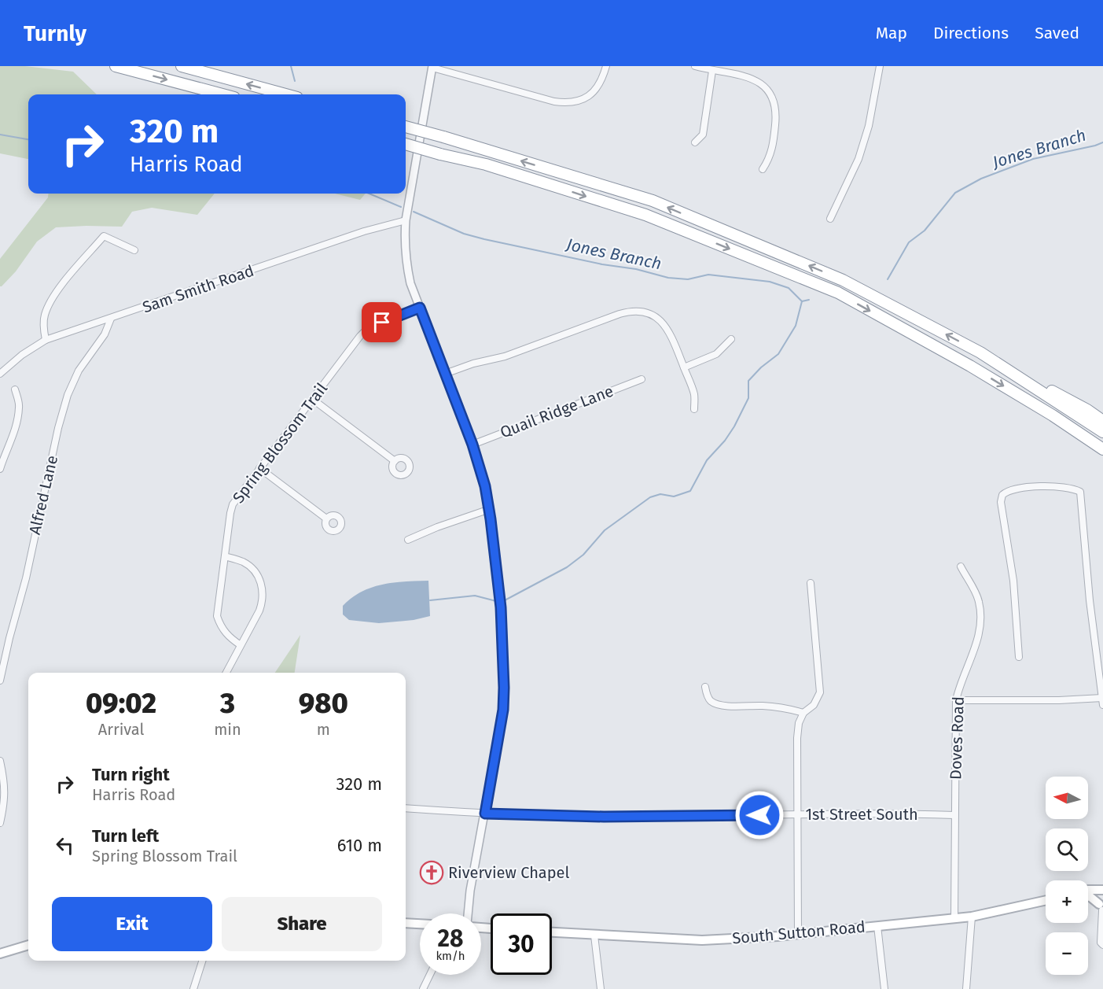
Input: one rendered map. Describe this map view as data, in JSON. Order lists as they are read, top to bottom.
{
  "streets": {
    "main road": ["South Sutton Road"],
    "street": [
      "Sam Smith Road",
      "Quail Ridge Lane",
      "Spring Blossom Trail",
      "Alfred Lane",
      "Doves Road",
      "1st Street South"
    ]
  },
  "crossings": [
    ["Sam Smith Road", "Alfred Lane"],
    ["Doves Road", "1st Street South"],
    ["Doves Road", "South Sutton Road"]
  ],
  "water": ["Jones Branch"],
  "places": {
    "church": ["Riverview Chapel"]
  },
  "north": "left",
  "page": {
    "header": "Turnly",
    "nav": ["Map", "Directions", "Saved"],
    "turn": ["320 m", "Harris Road"],
    "eta": [
      "09:02",
      "Arrival",
      "3",
      "min",
      "980",
      "m"
    ],
    "list": [
      {
        "name": "Turn right",
        "note": "Harris Road",
        "value": "320 m"
      },
      {
        "name": "Turn left",
        "note": "Spring Blossom Trail",
        "value": "610 m"
      }
    ],
    "map_buttons": ["+", "−"],
    "buttons": ["Exit", "Share"],
    "speed": "28 km/h",
    "limit": "30"
  }
}
